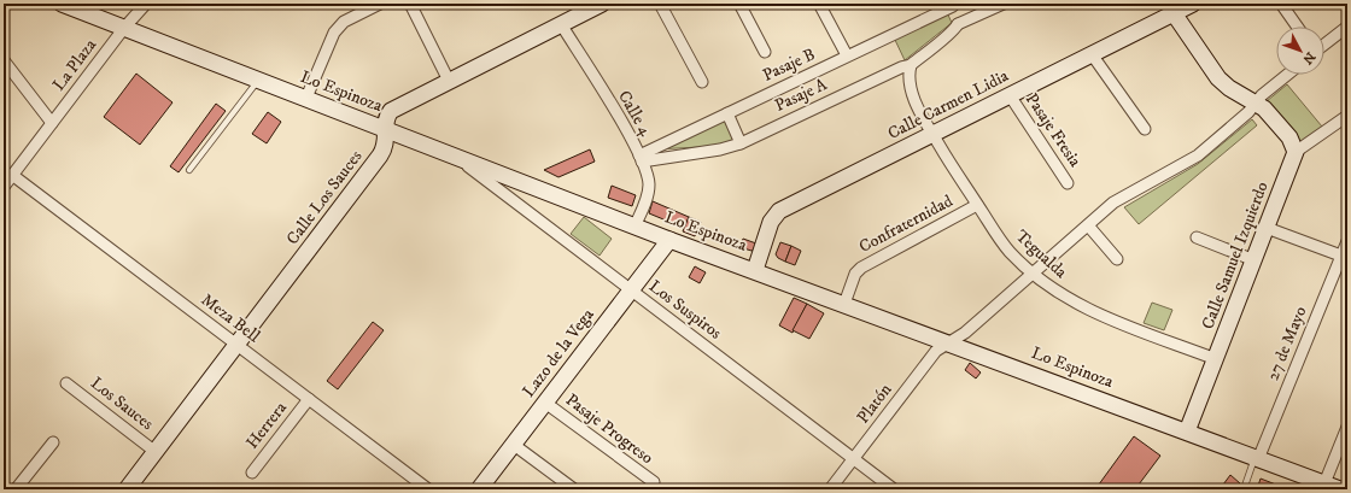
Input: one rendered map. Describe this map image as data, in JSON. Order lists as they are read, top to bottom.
{
  "streets": {
    "street": [
      "La Plaza",
      "Pasaje B",
      "Lo Espinoza",
      "Pasaje A",
      "Calle Carmen Lidia",
      "Calle 4",
      "Pasaje Fresia",
      "Calle Los Sauces",
      "Confraternidad",
      "Tegualda",
      "Calle Samuel Izquierdo",
      "Los Suspiros",
      "Meza Bell",
      "27 de Mayo",
      "Lazo de la Vega",
      "Los Sauces",
      "Platón",
      "Herrera",
      "Pasaje Progreso"
    ]
  },
  "crossings": [
    ["La Plaza", "Lo Espinoza"],
    ["La Plaza", "Meza Bell"],
    ["Pasaje B", "Pasaje A"],
    ["Pasaje B", "Calle 4"],
    ["Lo Espinoza", "Calle Carmen Lidia"],
    ["Lo Espinoza", "Calle 4"],
    ["Lo Espinoza", "Calle Los Sauces"],
    ["Lo Espinoza", "Confraternidad"],
    ["Lo Espinoza", "Calle Samuel Izquierdo"],
    ["Lo Espinoza", "Los Suspiros"],
    ["Lo Espinoza", "27 de Mayo"],
    ["Lo Espinoza", "Lazo de la Vega"],
    ["Lo Espinoza", "Platón"],
    ["Pasaje A", "Calle 4"],
    ["Pasaje A", "Tegualda"],
    ["Calle Carmen Lidia", "Pasaje Fresia"],
    ["Calle Carmen Lidia", "Tegualda"],
    ["Calle 4", "Calle Los Sauces"],
    ["Calle Los Sauces", "Meza Bell"],
    ["Calle Los Sauces", "Los Sauces"],
    ["Confraternidad", "Tegualda"],
    ["Tegualda", "Calle Samuel Izquierdo"],
    ["Tegualda", "Platón"],
    ["Los Suspiros", "Lazo de la Vega"],
    ["Los Suspiros", "Platón"],
    ["Meza Bell", "Herrera"],
    ["Lazo de la Vega", "Pasaje Progreso"]
  ],
  "north": "bottom right"
}
